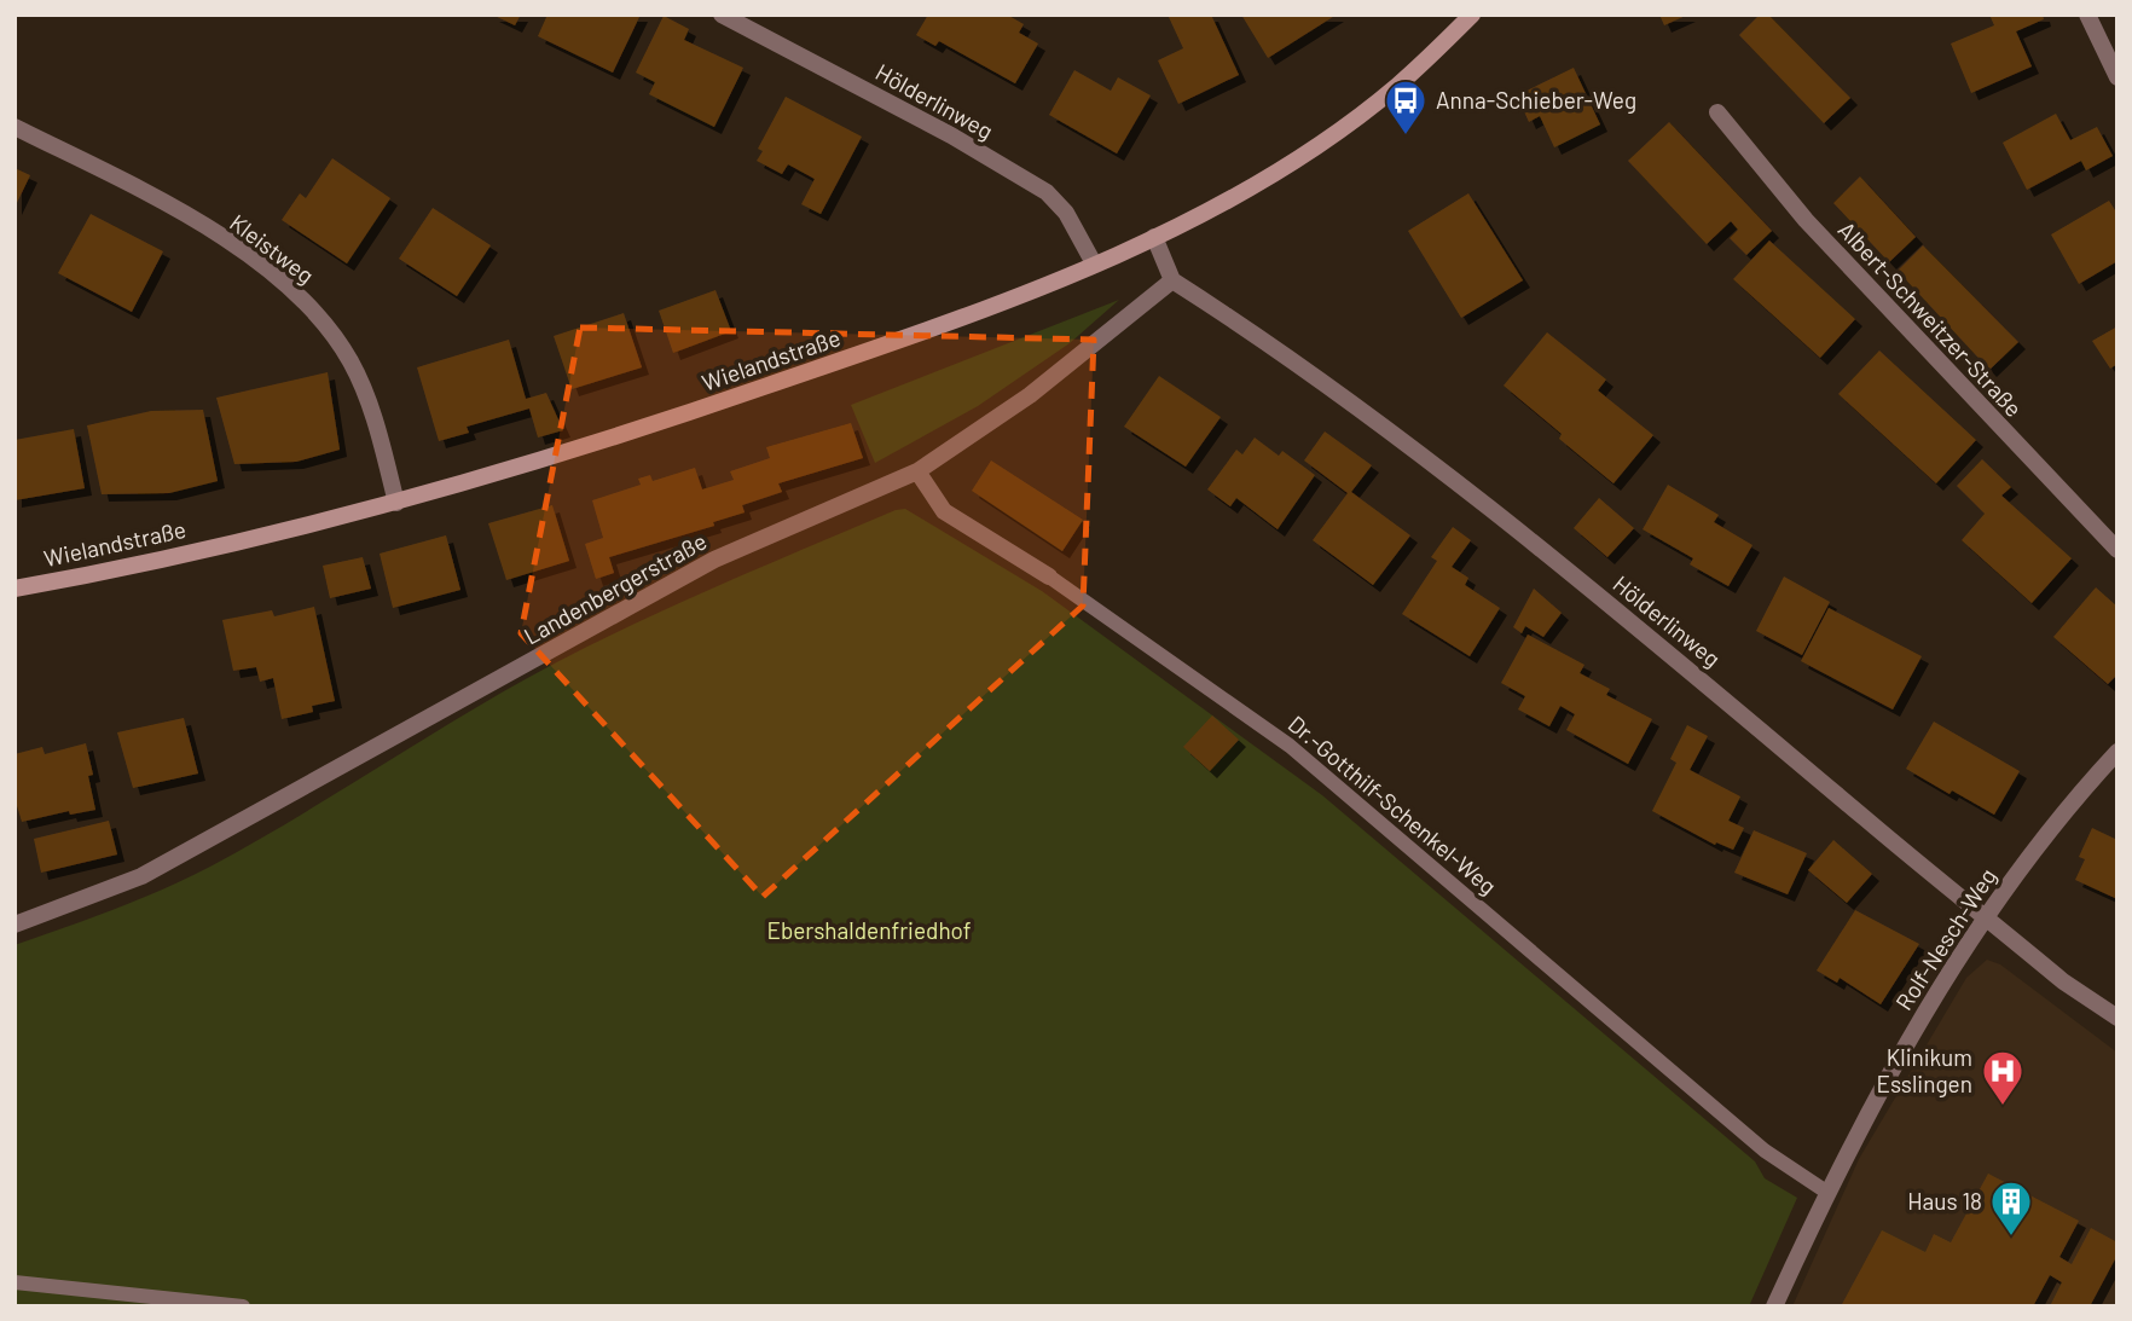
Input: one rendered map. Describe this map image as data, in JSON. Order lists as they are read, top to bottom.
{
  "streets": {
    "main road": ["Wielandstraße"],
    "street": [
      "Hölderlinweg",
      "Kleistweg",
      "Albert-Schweitzer-Straße",
      "Landenbergerstraße",
      "Dr.-Gotthilf-Schenkel-Weg",
      "Rolf-Nesch-Weg"
    ]
  },
  "crossings": [
    ["Hölderlinweg", "Wielandstraße"],
    ["Hölderlinweg", "Landenbergerstraße"],
    ["Hölderlinweg", "Rolf-Nesch-Weg"],
    ["Kleistweg", "Wielandstraße"],
    ["Landenbergerstraße", "Dr.-Gotthilf-Schenkel-Weg"],
    ["Dr.-Gotthilf-Schenkel-Weg", "Rolf-Nesch-Weg"]
  ],
  "parks": ["Ebershaldenfriedhof"],
  "places": {
    "bus stop": ["Anna-Schieber-Weg"],
    "hospital": ["Klinikum Esslingen"],
    "building": ["Haus 18"]
  }
}
